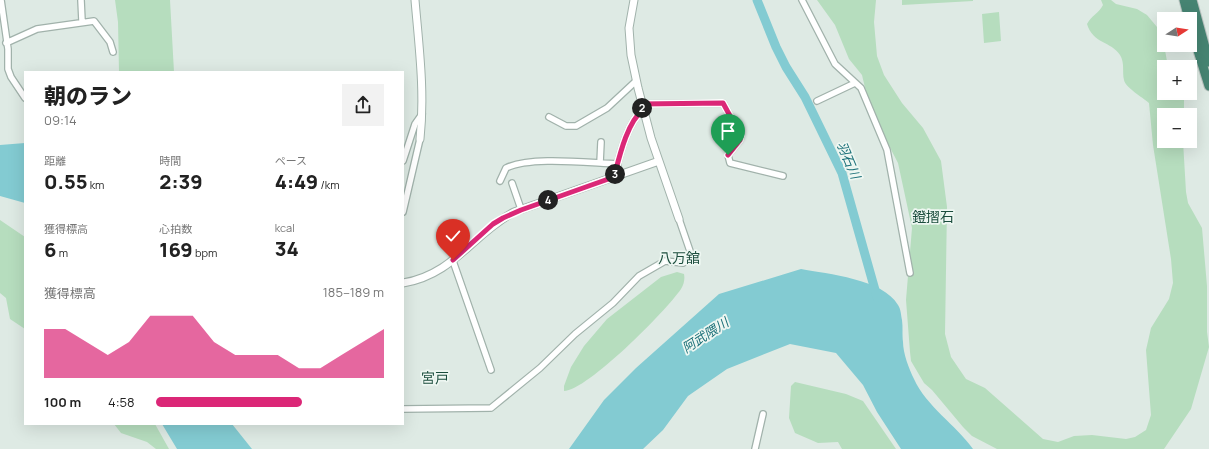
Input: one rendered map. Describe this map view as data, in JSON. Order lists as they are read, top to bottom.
{
  "districts": ["鐙摺石", "八万舘", "宮戸"],
  "water": ["羽石川", "阿武隈川"],
  "north": "right",
  "page": {
    "map_buttons": ["+", "−"],
    "heading": ["朝のラン", "09:14"],
    "pins": ["2", "3", "4"],
    "stats": [
      ["距離", "0.55 km"],
      ["時間", "2:39"],
      ["ペース", "4:49 /km"],
      ["獲得標高", "6 m"],
      ["心拍数", "169 bpm"],
      ["kcal", "34"]
    ],
    "chart": ["獲得標高", "185–189 m"],
    "list": [
      {
        "name": "100 m",
        "note": "4:58"
      }
    ]
  }
}
